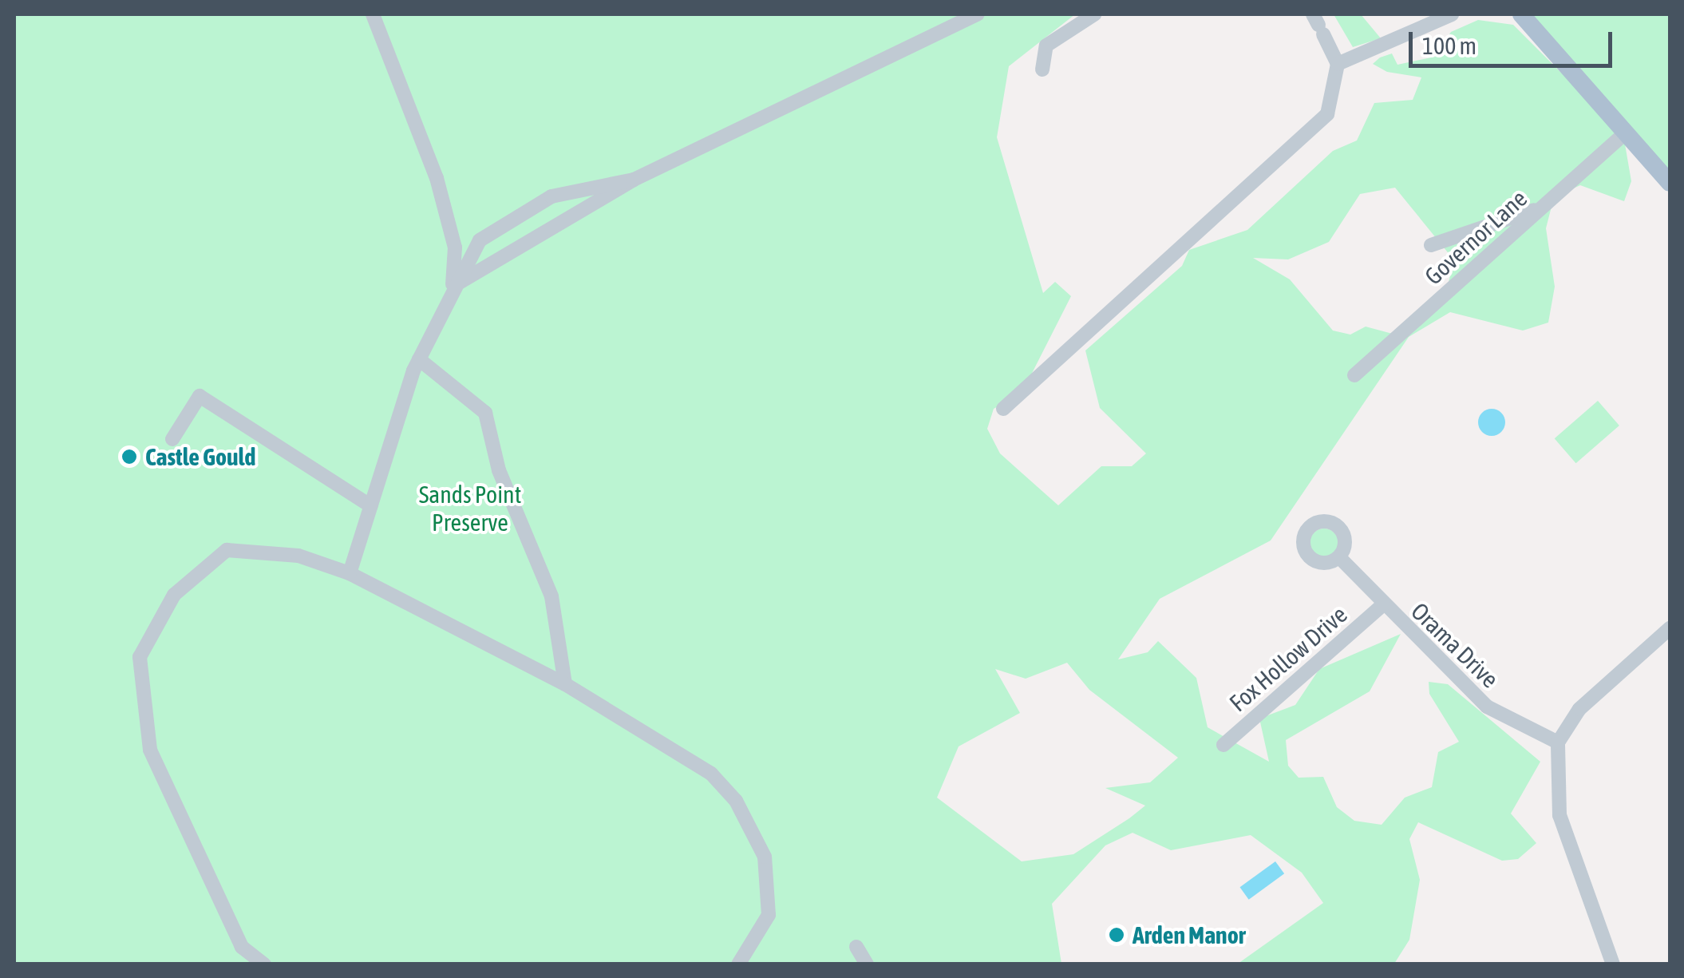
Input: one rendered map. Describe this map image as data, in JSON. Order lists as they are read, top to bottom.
{
  "streets": {
    "street": ["Governor Lane", "Orama Drive", "Fox Hollow Drive"]
  },
  "crossings": [
    ["Orama Drive", "Fox Hollow Drive"]
  ],
  "parks": ["Sands Point Preserve"],
  "places": ["Castle Gould", "Arden Manor"],
  "scale_bar": "100 m"
}
